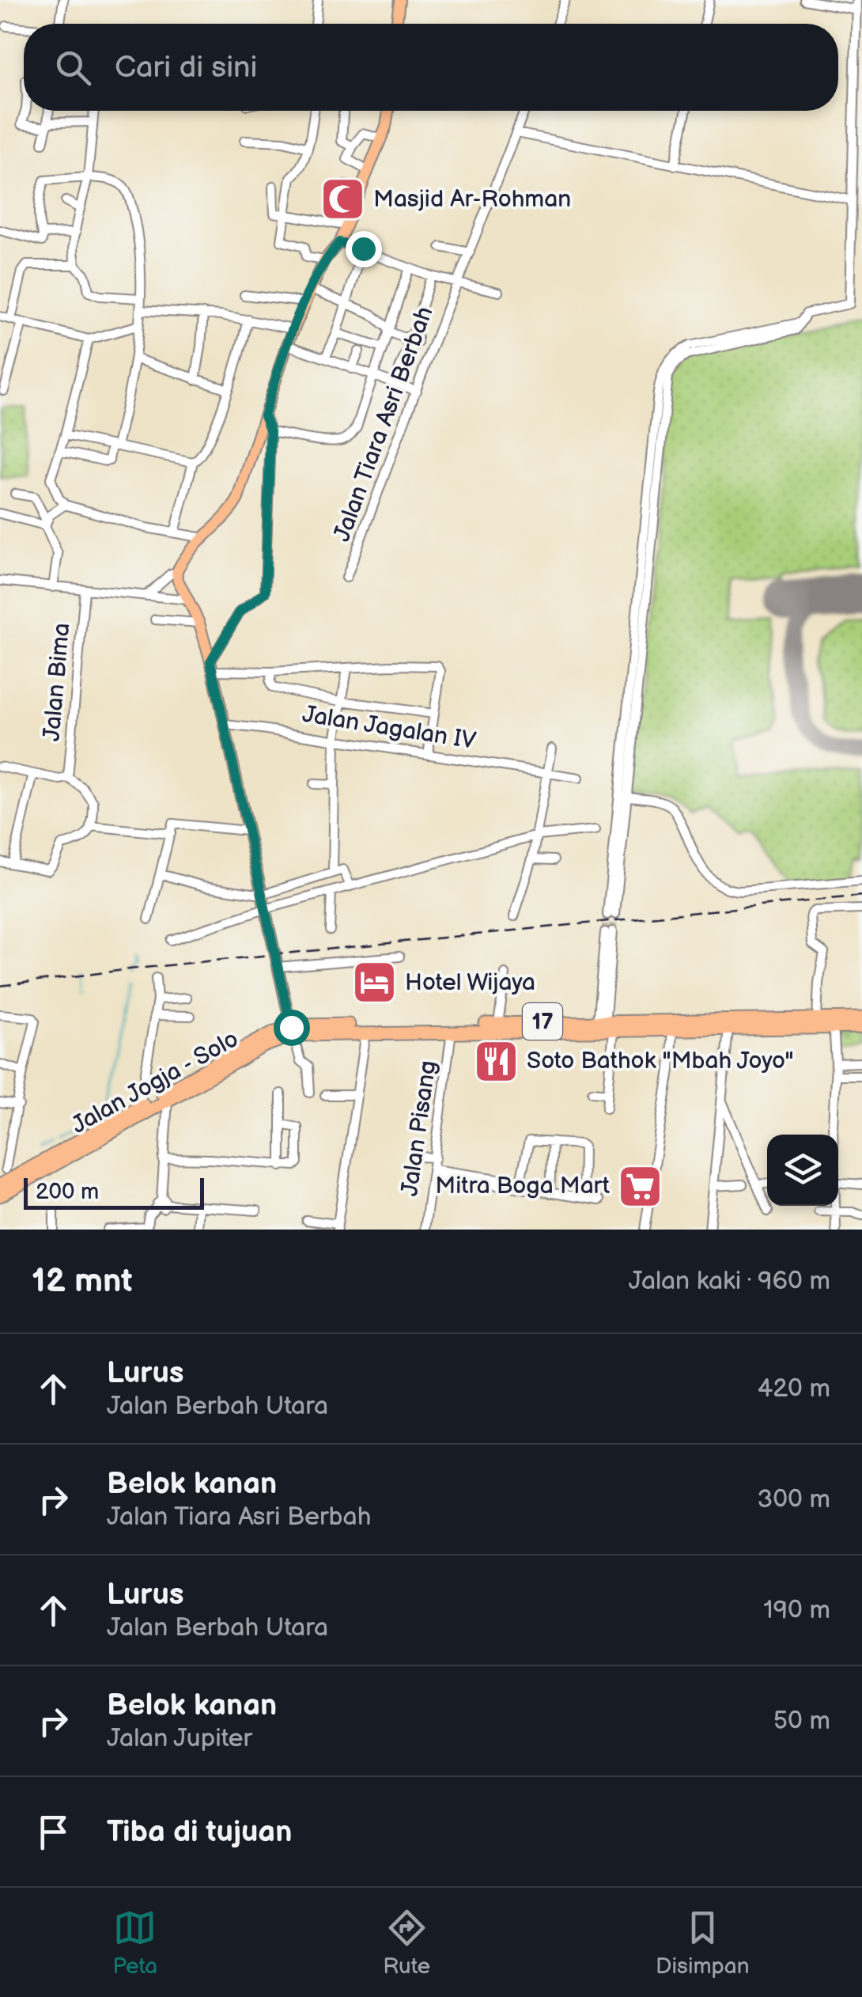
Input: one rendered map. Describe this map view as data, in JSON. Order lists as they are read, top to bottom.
{
  "streets": {
    "highway": ["17", "Jalan Jogja - Solo"],
    "street": [
      "Jalan Tiara Asri Berbah",
      "Jalan Bima",
      "Jalan Jagalan IV",
      "Jalan Pisang"
    ]
  },
  "crossings": [
    ["Jalan Jogja - Solo", "Jalan Pisang"]
  ],
  "places": {
    "mosque": ["Masjid Ar-Rohman"],
    "hotel": ["Hotel Wijaya"],
    "restaurant": ["Soto Bathok \"Mbah Joyo\""],
    "supermarket": ["Mitra Boga Mart"]
  },
  "scale_bar": "200 m",
  "page": {
    "search": "Cari di sini",
    "scale": "200 m",
    "heading": ["12 mnt", "Jalan kaki · 960 m"],
    "list": [
      ["Lurus", "Jalan Berbah Utara", "420 m"],
      ["Belok kanan", "Jalan Tiara Asri Berbah", "300 m"],
      ["Lurus", "Jalan Berbah Utara", "190 m"],
      ["Belok kanan", "Jalan Jupiter", "50 m"],
      "Tiba di tujuan"
    ],
    "nav": ["Peta", "Rute", "Disimpan"]
  }
}
